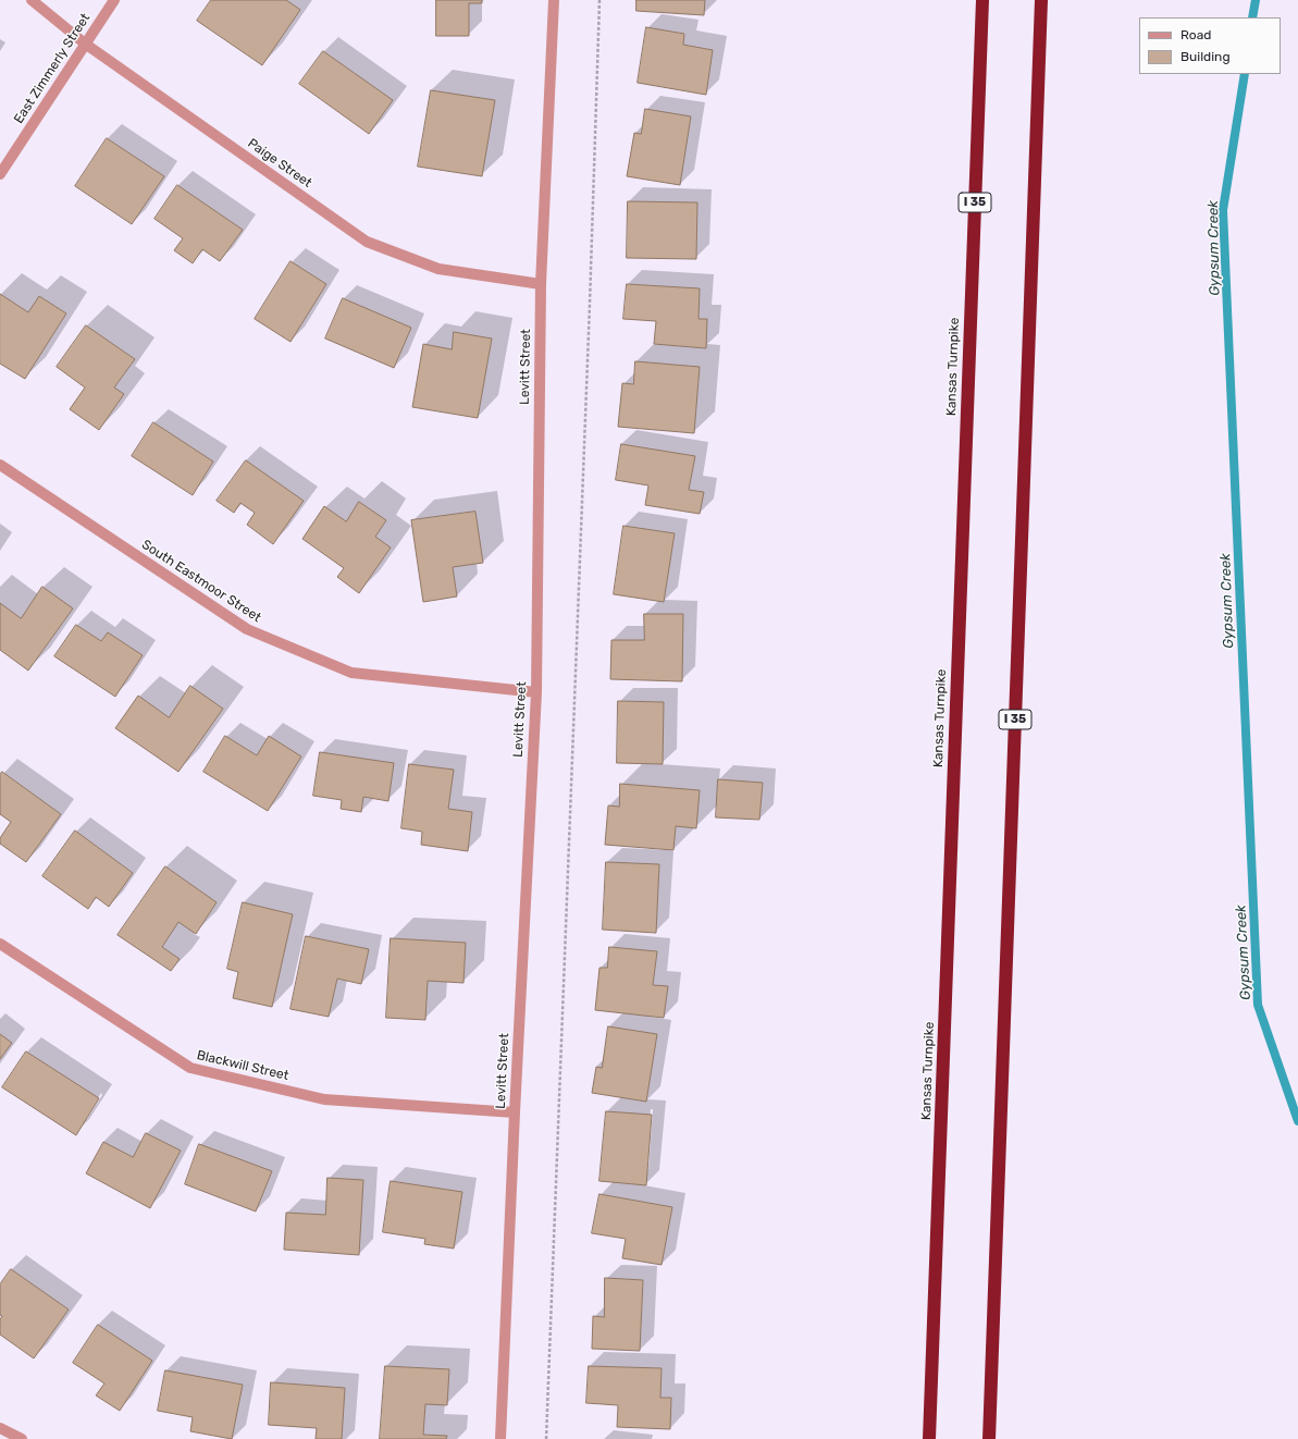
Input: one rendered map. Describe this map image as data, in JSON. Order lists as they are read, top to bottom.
{
  "streets": {
    "highway": ["I 35", "Kansas Turnpike"],
    "street": [
      "East Zimmerly Street",
      "Paige Street",
      "Levitt Street",
      "South Eastmoor Street",
      "Blackwill Street"
    ]
  },
  "crossings": [
    ["East Zimmerly Street", "Paige Street"],
    ["Paige Street", "Levitt Street"],
    ["Levitt Street", "South Eastmoor Street"],
    ["Levitt Street", "Blackwill Street"]
  ],
  "water": ["Gypsum Creek"],
  "legend": ["Road", "Building"]
}
